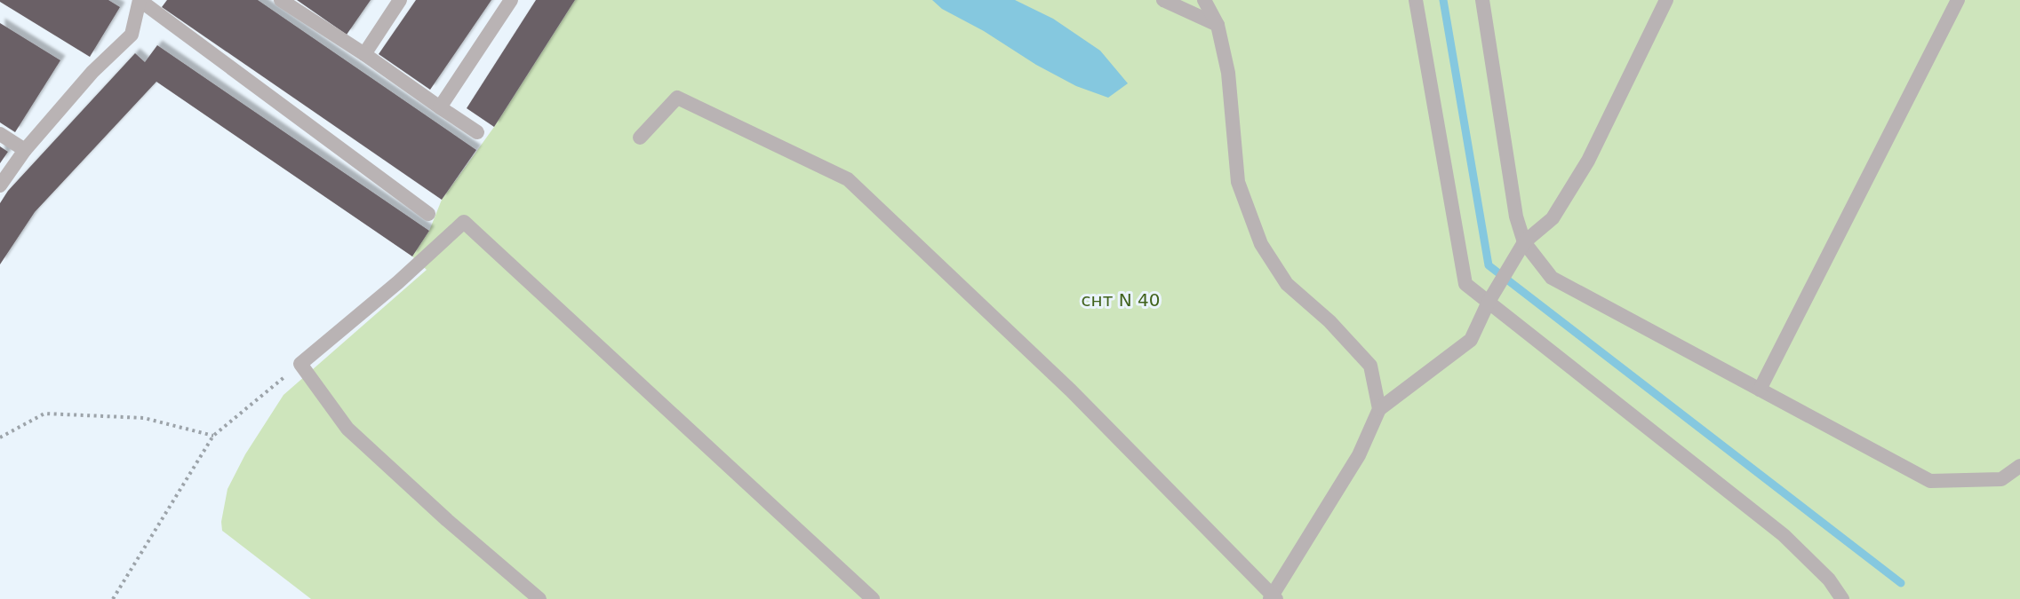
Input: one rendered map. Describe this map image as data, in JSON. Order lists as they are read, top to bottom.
{
  "parks": ["снт N 40"]
}
